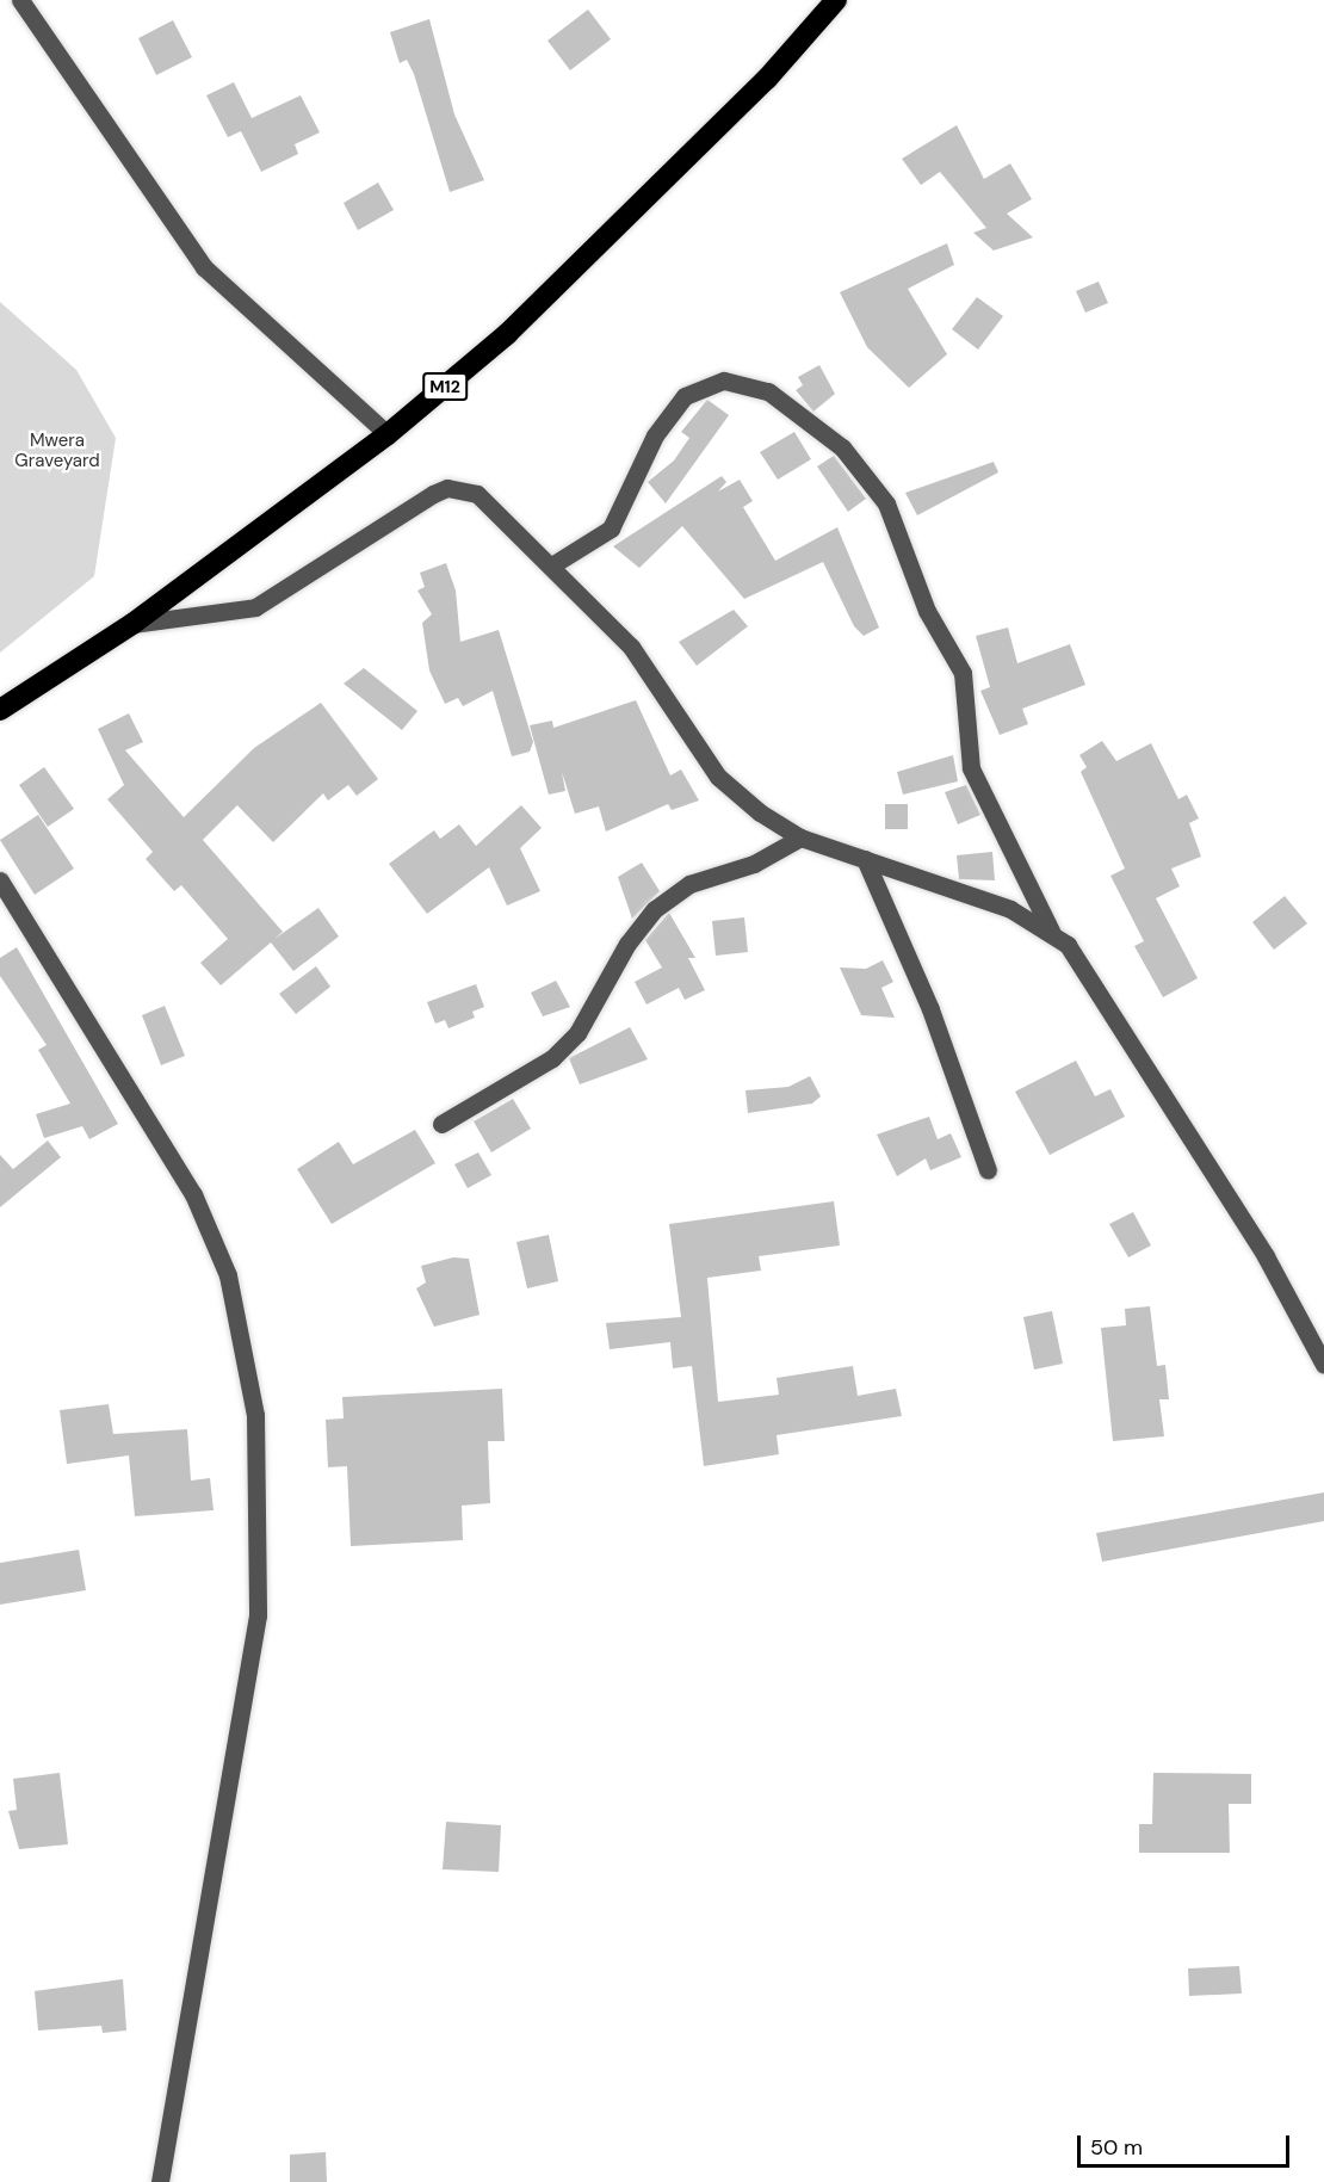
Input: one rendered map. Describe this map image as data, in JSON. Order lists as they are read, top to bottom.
{
  "streets": {
    "highway": ["M12"]
  },
  "parks": ["Mwera Graveyard"],
  "scale_bar": "50 m"
}
